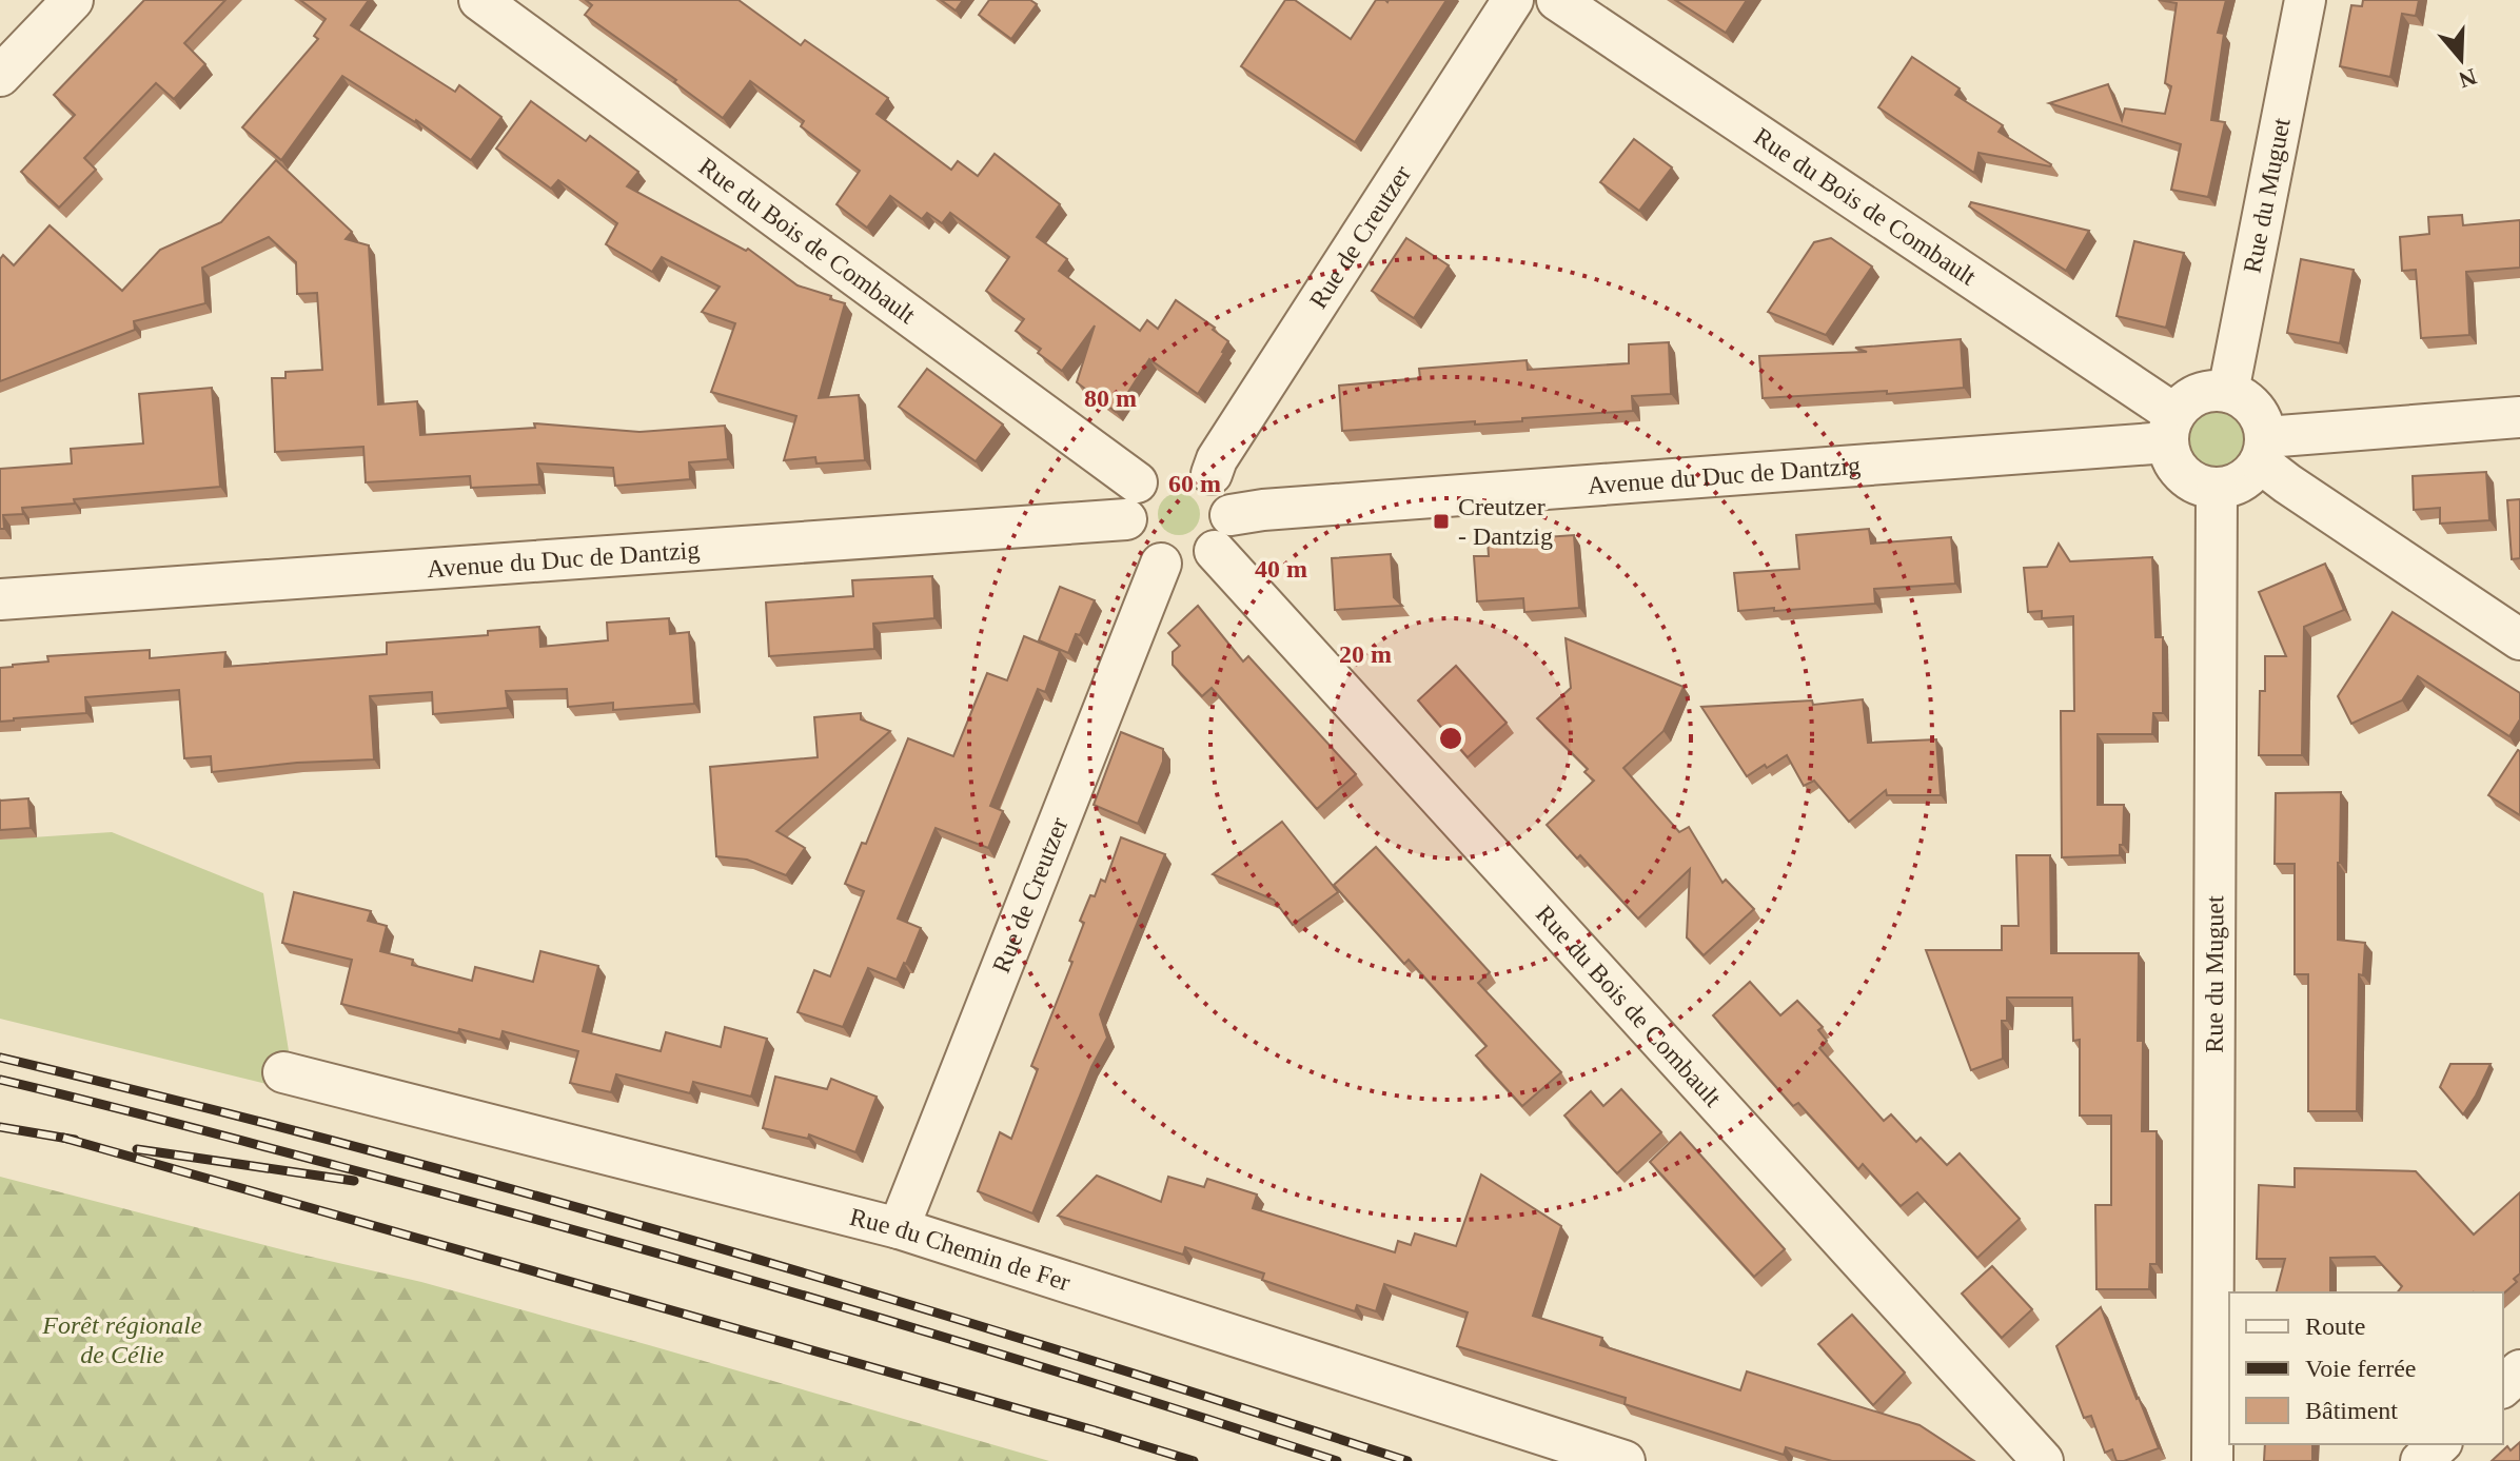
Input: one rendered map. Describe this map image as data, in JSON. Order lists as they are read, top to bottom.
{
  "streets": {
    "street": [
      "Rue du Muguet",
      "Rue du Bois de Combault",
      "Rue de Creutzer",
      "Avenue du Duc de Dantzig",
      "Rue du Chemin de Fer"
    ]
  },
  "crossings": [
    ["Rue du Muguet", "Rue du Bois de Combault"],
    ["Rue du Muguet", "Avenue du Duc de Dantzig"],
    ["Rue du Bois de Combault", "Rue de Creutzer"],
    ["Rue du Bois de Combault", "Avenue du Duc de Dantzig"],
    ["Rue de Creutzer", "Avenue du Duc de Dantzig"],
    ["Rue de Creutzer", "Rue du Chemin de Fer"]
  ],
  "parks": ["Forêt régionale de Célie"],
  "places": {
    "transit": ["Creutzer - Dantzig"]
  },
  "legend": ["Route", "Voie ferrée", "Bâtiment"],
  "north": "bottom",
  "rings": [
    "80 m",
    "60 m",
    "40 m",
    "20 m"
  ]
}
